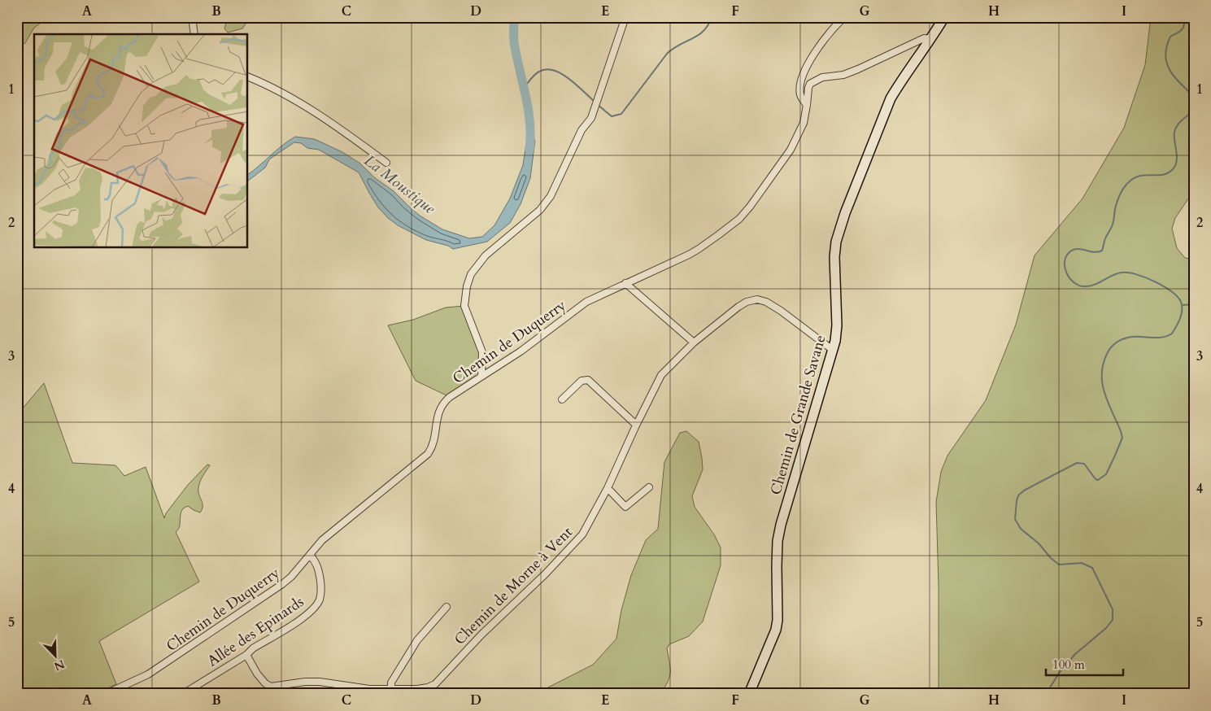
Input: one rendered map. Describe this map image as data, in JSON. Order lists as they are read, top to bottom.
{
  "streets": {
    "street": [
      "Chemin de Duquerry",
      "Chemin de Grande Savane",
      "Chemin de Morne à Vent",
      "Allée des Epinards"
    ]
  },
  "crossings": [
    ["Chemin de Duquerry", "Chemin de Grande Savane"],
    ["Chemin de Duquerry", "Allée des Epinards"],
    ["Chemin de Grande Savane", "Chemin de Morne à Vent"],
    ["Chemin de Morne à Vent", "Allée des Epinards"]
  ],
  "water": ["La Moustique"],
  "scale_bar": "100 m",
  "north": "bottom right",
  "grid": {
    "columns": [
      "A",
      "B",
      "C",
      "D",
      "E",
      "F",
      "G",
      "H",
      "I"
    ],
    "rows": [
      "1",
      "2",
      "3",
      "4",
      "5"
    ]
  }
}
